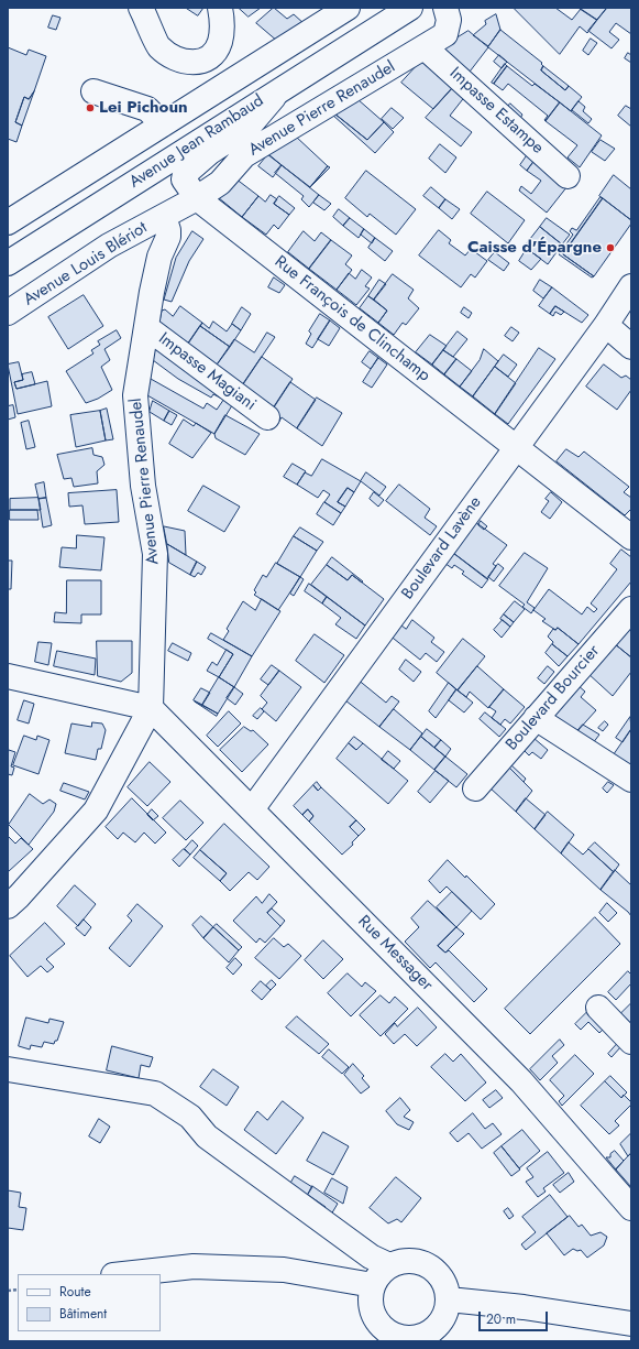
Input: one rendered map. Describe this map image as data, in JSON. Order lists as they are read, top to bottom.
{
  "streets": {
    "street": [
      "Avenue Pierre Renaudel",
      "Impasse Estampe",
      "Avenue Jean Rambaud",
      "Avenue Louis Blériot",
      "Rue François de Clinchamp",
      "Impasse Magiani",
      "Boulevard Lavène",
      "Boulevard Bourcier",
      "Rue Messager"
    ]
  },
  "crossings": [
    ["Avenue Pierre Renaudel", "Impasse Estampe"],
    ["Avenue Pierre Renaudel", "Avenue Louis Blériot"],
    ["Avenue Pierre Renaudel", "Rue François de Clinchamp"],
    ["Avenue Pierre Renaudel", "Impasse Magiani"],
    ["Avenue Pierre Renaudel", "Rue Messager"],
    ["Avenue Jean Rambaud", "Rue François de Clinchamp"],
    ["Rue François de Clinchamp", "Boulevard Lavène"],
    ["Boulevard Lavène", "Rue Messager"]
  ],
  "places": ["Lei Pichoun", "Caisse d'Épargne"],
  "legend": ["Route", "Bâtiment"],
  "scale_bar": "20 m"
}
